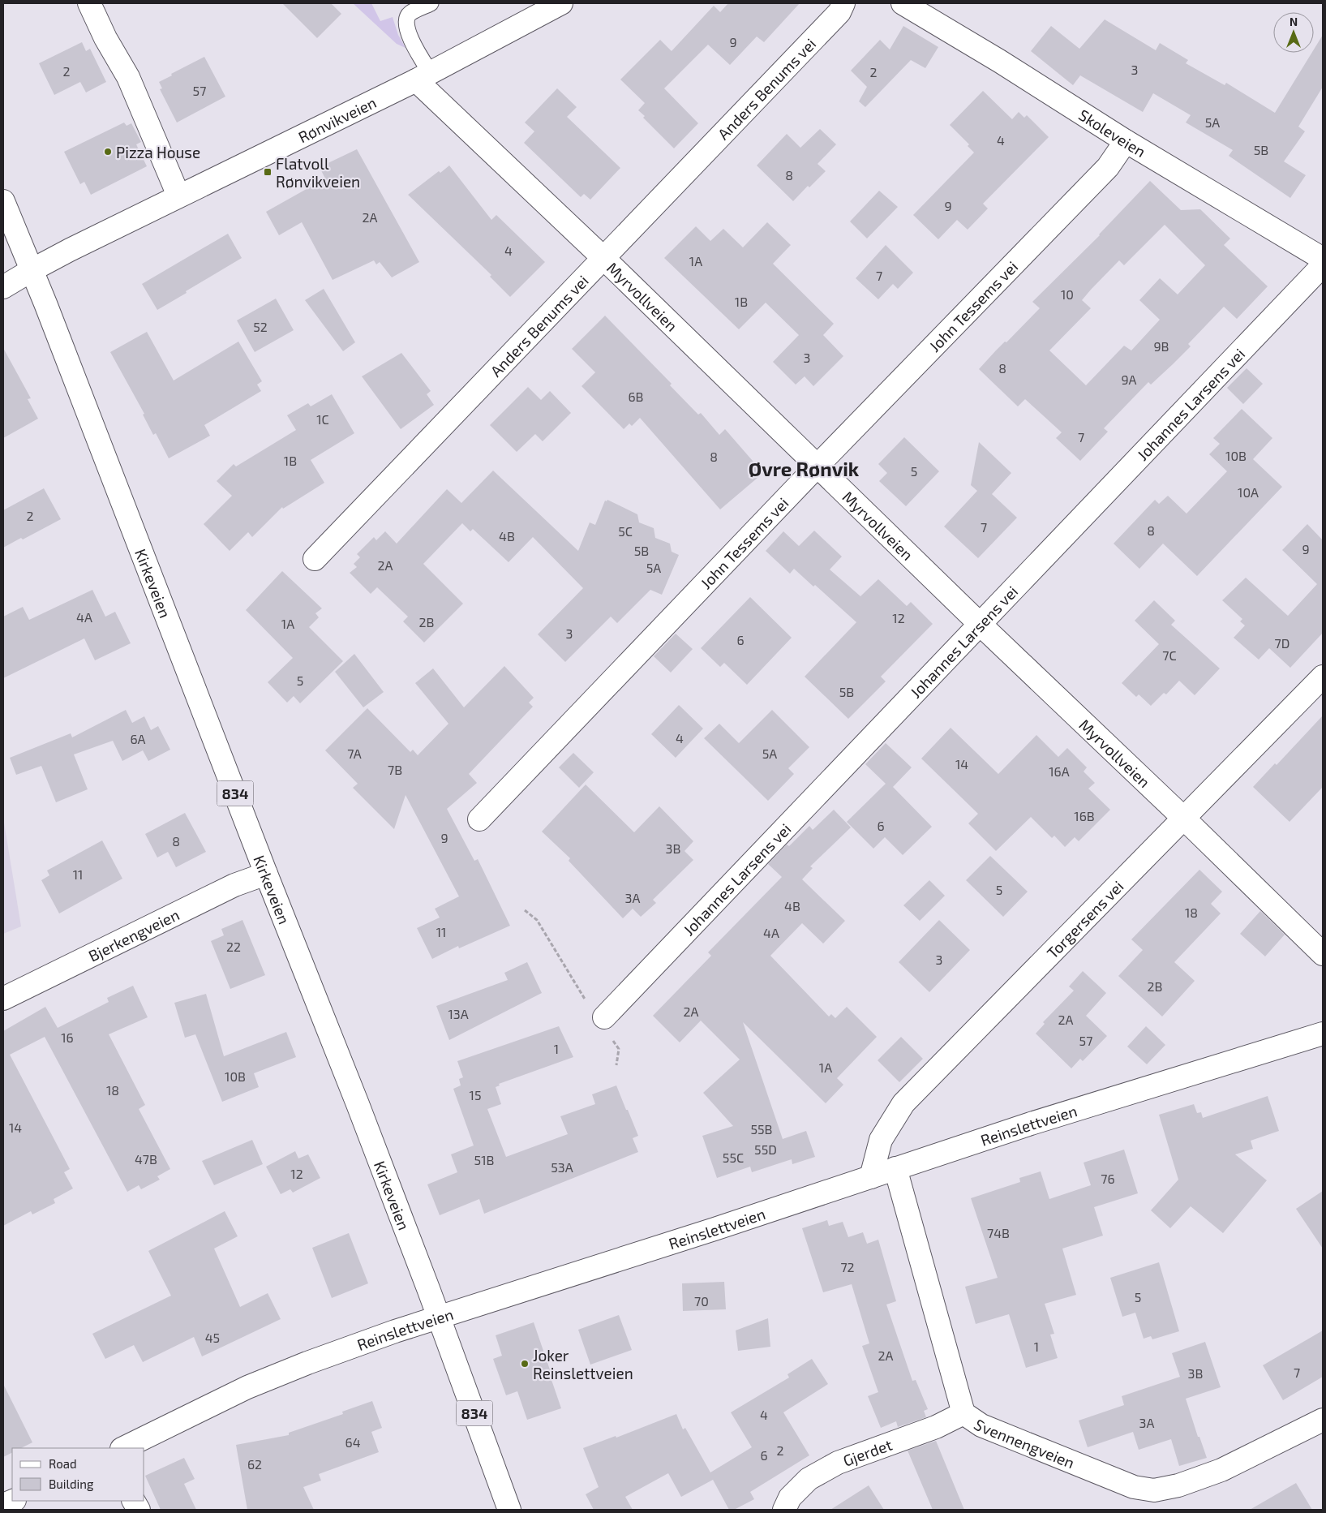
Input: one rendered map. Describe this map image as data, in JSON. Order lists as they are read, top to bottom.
{
  "streets": {
    "street": [
      "Anders Benums vei",
      "Rønvikveien",
      "Skoleveien",
      "Myrvollveien",
      "John Tessems vei",
      "Johannes Larsens vei",
      "Kirkeveien",
      "834",
      "Torgersens vei",
      "Bjerkengveien",
      "Reinslettveien",
      "Svennengveien",
      "Gjerdet"
    ]
  },
  "crossings": [
    ["Anders Benums vei", "Myrvollveien"],
    ["Rønvikveien", "Myrvollveien"],
    ["Rønvikveien", "Kirkeveien"],
    ["Rønvikveien", "834"],
    ["Skoleveien", "John Tessems vei"],
    ["Myrvollveien", "John Tessems vei"],
    ["Myrvollveien", "Johannes Larsens vei"],
    ["Myrvollveien", "Torgersens vei"],
    ["Kirkeveien", "834"],
    ["Kirkeveien", "Bjerkengveien"],
    ["Kirkeveien", "Reinslettveien"],
    ["Torgersens vei", "Reinslettveien"],
    ["Reinslettveien", "Svennengveien"],
    ["Svennengveien", "Gjerdet"]
  ],
  "districts": ["Øvre Rønvik"],
  "places": {
    "other": ["Pizza House", "Joker Reinslettveien"],
    "transit": ["Flatvoll Rønvikveien"]
  },
  "house_numbers": [
    "9",
    "3",
    "2",
    "2",
    "57",
    "5A",
    "4",
    "5B",
    "8",
    "9",
    "2A",
    "4",
    "1A",
    "7",
    "10",
    "1B",
    "52",
    "9B",
    "3",
    "8",
    "9A",
    "6B",
    "1C",
    "7",
    "10B",
    "8",
    "1B",
    "5",
    "10A",
    "2",
    "7",
    "8",
    "5C",
    "4B",
    "9",
    "5B",
    "2A",
    "5A",
    "4A",
    "12",
    "2B",
    "1A",
    "3",
    "6",
    "7D",
    "7C",
    "5",
    "5B",
    "4",
    "6A",
    "7A",
    "5A",
    "14",
    "7B",
    "16A",
    "16B",
    "6",
    "9",
    "8",
    "3B",
    "11",
    "5",
    "3A",
    "4B",
    "18",
    "11",
    "4A",
    "22",
    "3",
    "2B",
    "2A",
    "13A",
    "2A",
    "16",
    "57",
    "1",
    "1A",
    "10B",
    "18",
    "15",
    "14",
    "55B",
    "55D",
    "55C",
    "47B",
    "51B",
    "53A",
    "12",
    "76",
    "74B",
    "72",
    "5",
    "70",
    "45",
    "1",
    "2A",
    "7",
    "3B",
    "4",
    "3A",
    "64",
    "2",
    "6",
    "62"
  ],
  "legend": ["Road", "Building"],
  "north": "top"
}
